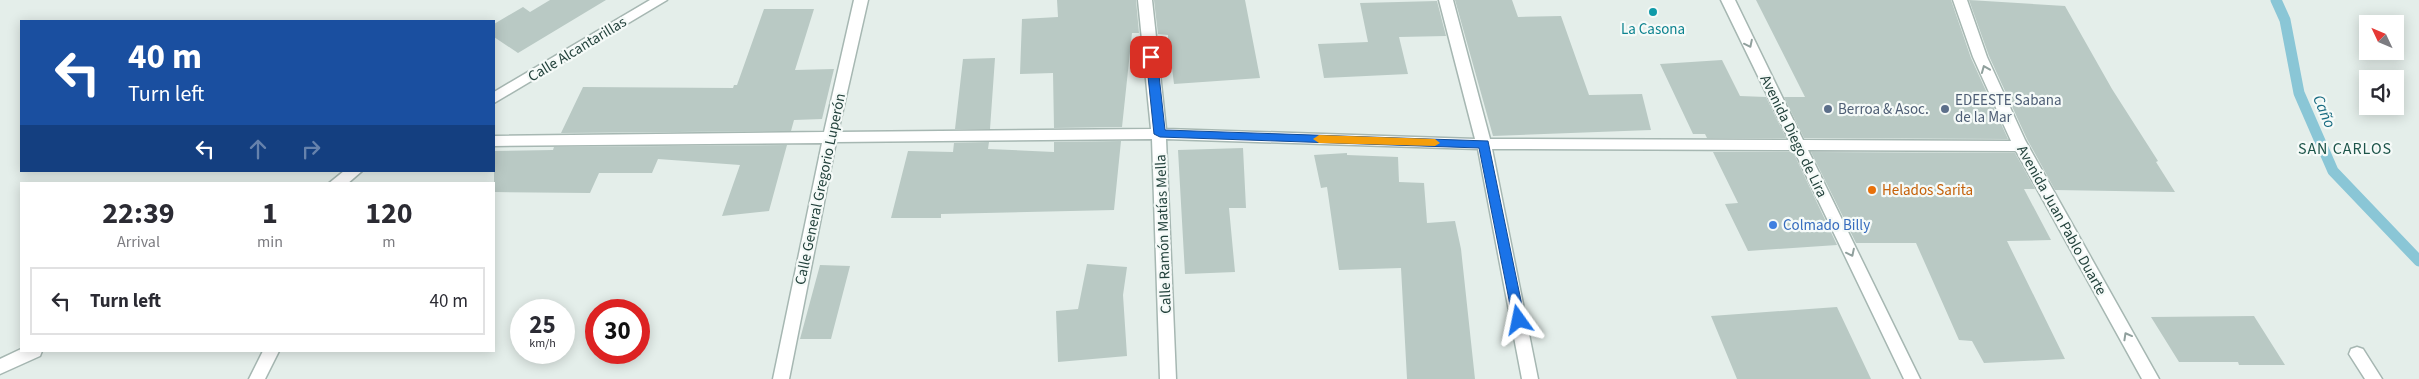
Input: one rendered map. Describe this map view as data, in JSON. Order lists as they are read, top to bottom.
{
  "streets": {
    "street": [
      "Calle Alcantarillas",
      "Avenida Diego de Lira",
      "Calle General Gregorio Luperón",
      "Avenida Juan Pablo Duarte",
      "Calle Ramón Matías Mella"
    ]
  },
  "one_way": ["Avenida Diego de Lira", "Avenida Juan Pablo Duarte"],
  "districts": ["SAN CARLOS"],
  "water": ["Caño"],
  "places": [
    "La Casona",
    "Berroa & Asoc.",
    "EDEESTE Sabana de la Mar",
    "Helados Sarita",
    "Colmado Billy"
  ],
  "north": "top left",
  "page": {
    "turn": ["40 m", "Turn left"],
    "eta": [
      "22:39",
      "Arrival",
      "1",
      "min",
      "120",
      "m"
    ],
    "list": [
      {
        "name": "Turn left",
        "value": "40 m"
      }
    ],
    "speed": "25 km/h",
    "limit": "30"
  }
}
